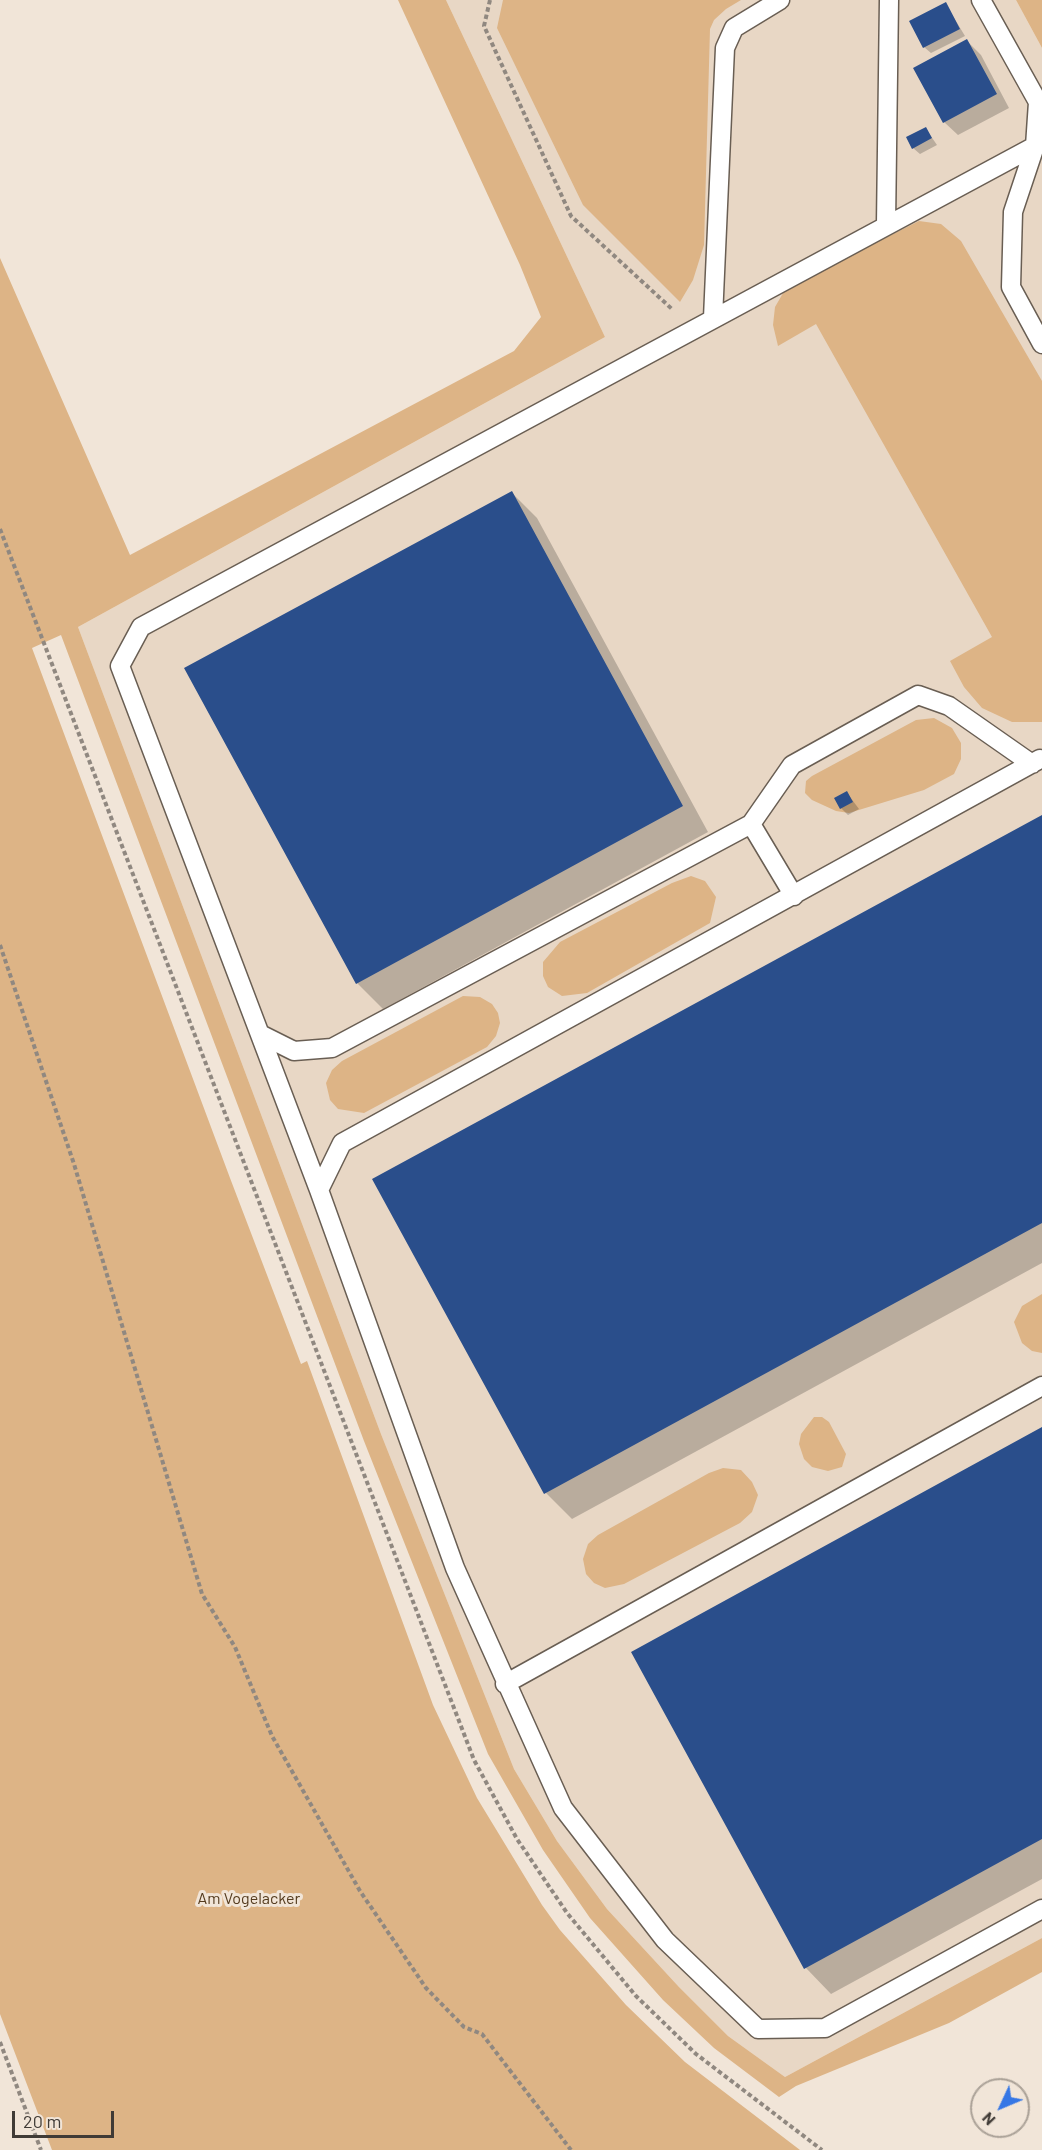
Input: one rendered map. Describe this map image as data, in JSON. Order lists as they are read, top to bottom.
{
  "parks": ["Am Vogelacker"],
  "scale_bar": "20 m",
  "north": "bottom left"
}
